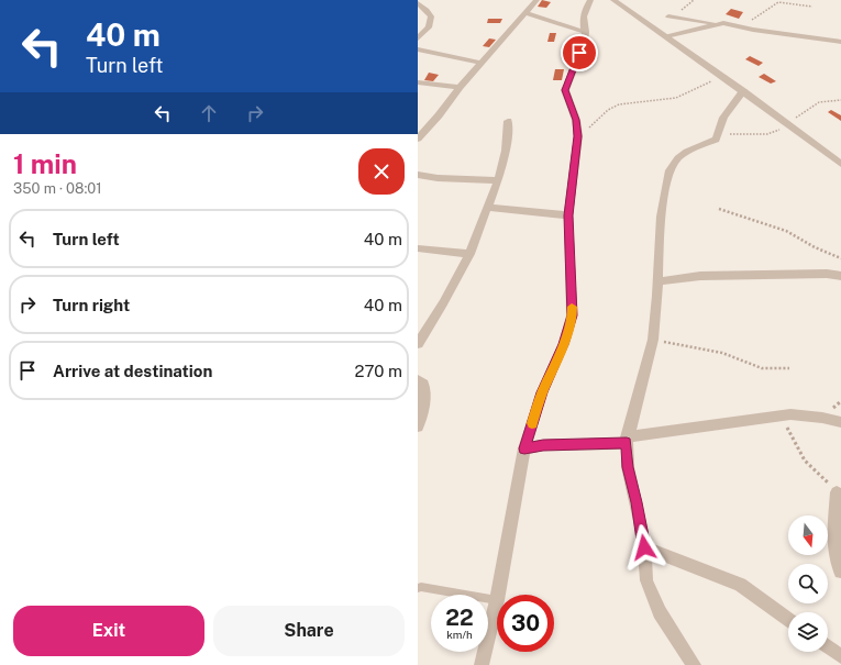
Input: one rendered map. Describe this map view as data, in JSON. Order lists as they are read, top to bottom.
{
  "north": "bottom",
  "page": {
    "turn": ["40 m", "Turn left"],
    "heading": ["1 min", "350 m · 08:01"],
    "list": [
      {
        "name": "Turn left",
        "value": "40 m"
      },
      {
        "name": "Turn right",
        "value": "40 m"
      },
      {
        "name": "Arrive at destination",
        "value": "270 m"
      }
    ],
    "speed": "22 km/h",
    "limit": "30",
    "buttons": ["Exit", "Share"]
  }
}
